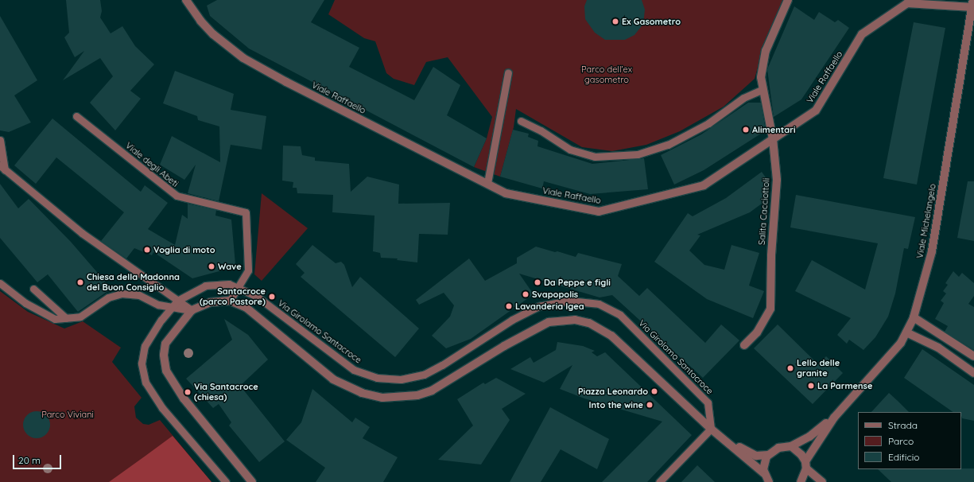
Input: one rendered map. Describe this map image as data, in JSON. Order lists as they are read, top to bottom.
{
  "streets": {
    "street": ["Viale Raffaello", "Salita Cacciottoli", "Viale Michelangelo"],
    "lane": ["Viale degli Abeti", "Via Girolamo Santacroce"]
  },
  "crossings": [
    ["Viale Raffaello", "Salita Cacciottoli"],
    ["Viale Raffaello", "Viale Michelangelo"],
    ["Viale degli Abeti", "Via Girolamo Santacroce"]
  ],
  "parks": ["Parco dell’ex gasometro", "Parco Viviani"],
  "places": [
    "Ex Gasometro",
    "Alimentari",
    "Voglia di moto",
    "Wave",
    "Chiesa della Madonna del Buon Consiglio",
    "Da Peppe e figli",
    "Svapopolis",
    "Santacroce (parco Pastore)",
    "Lavanderia Igea",
    "Lello delle granite",
    "La Parmense",
    "Piazza Leonardo",
    "Via Santacroce (chiesa)",
    "Into the wine"
  ],
  "legend": ["Strada", "Parco", "Edificio"],
  "scale_bar": "20 m"
}
